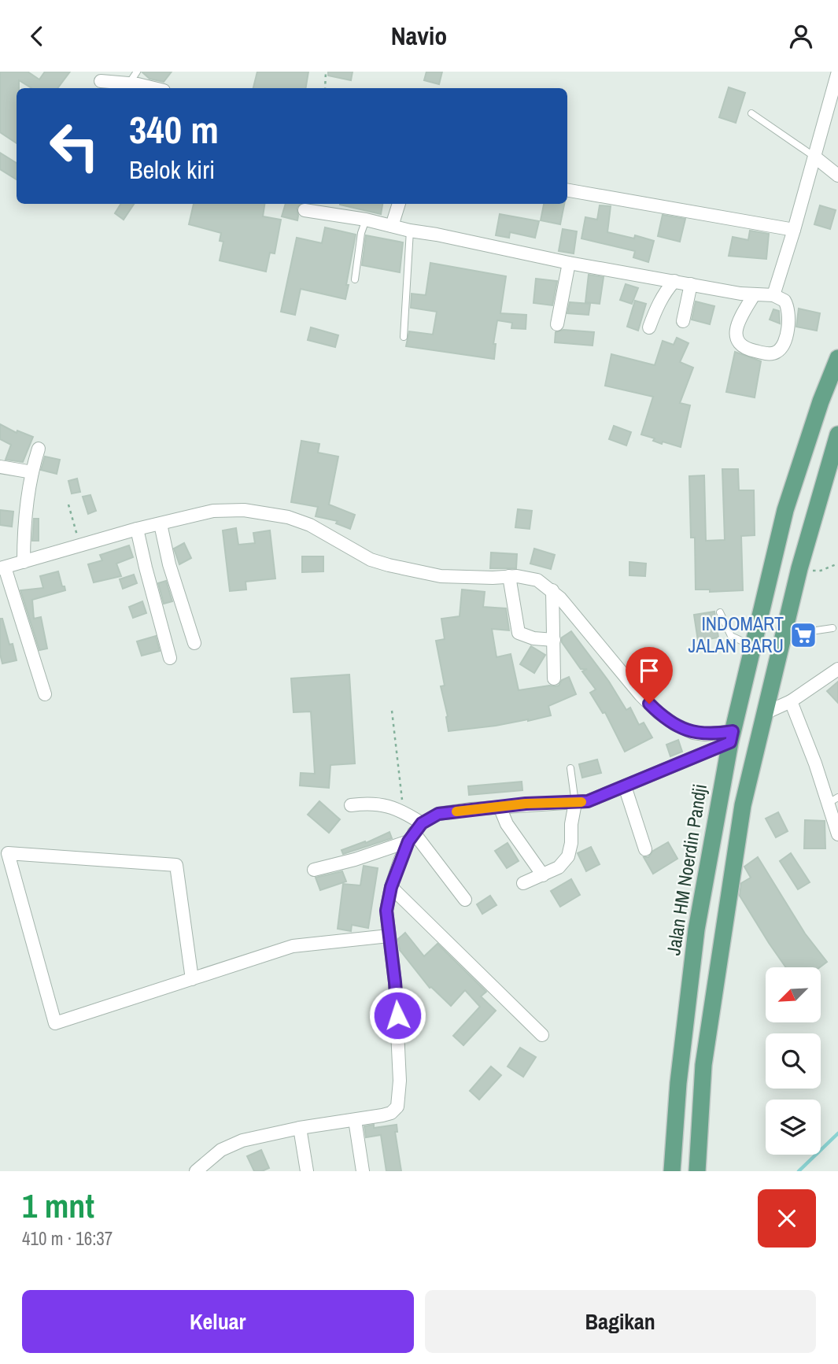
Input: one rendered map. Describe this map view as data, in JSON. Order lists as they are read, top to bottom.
{
  "streets": {
    "main road": ["Jalan HM Noerdin Pandji"]
  },
  "places": {
    "supermarket": ["INDOMART JALAN BARU"]
  },
  "north": "bottom left",
  "page": {
    "header": "Navio",
    "turn": ["340 m", "Belok kiri"],
    "heading": ["1 mnt", "410 m · 16:37"],
    "buttons": ["Keluar", "Bagikan"]
  }
}
